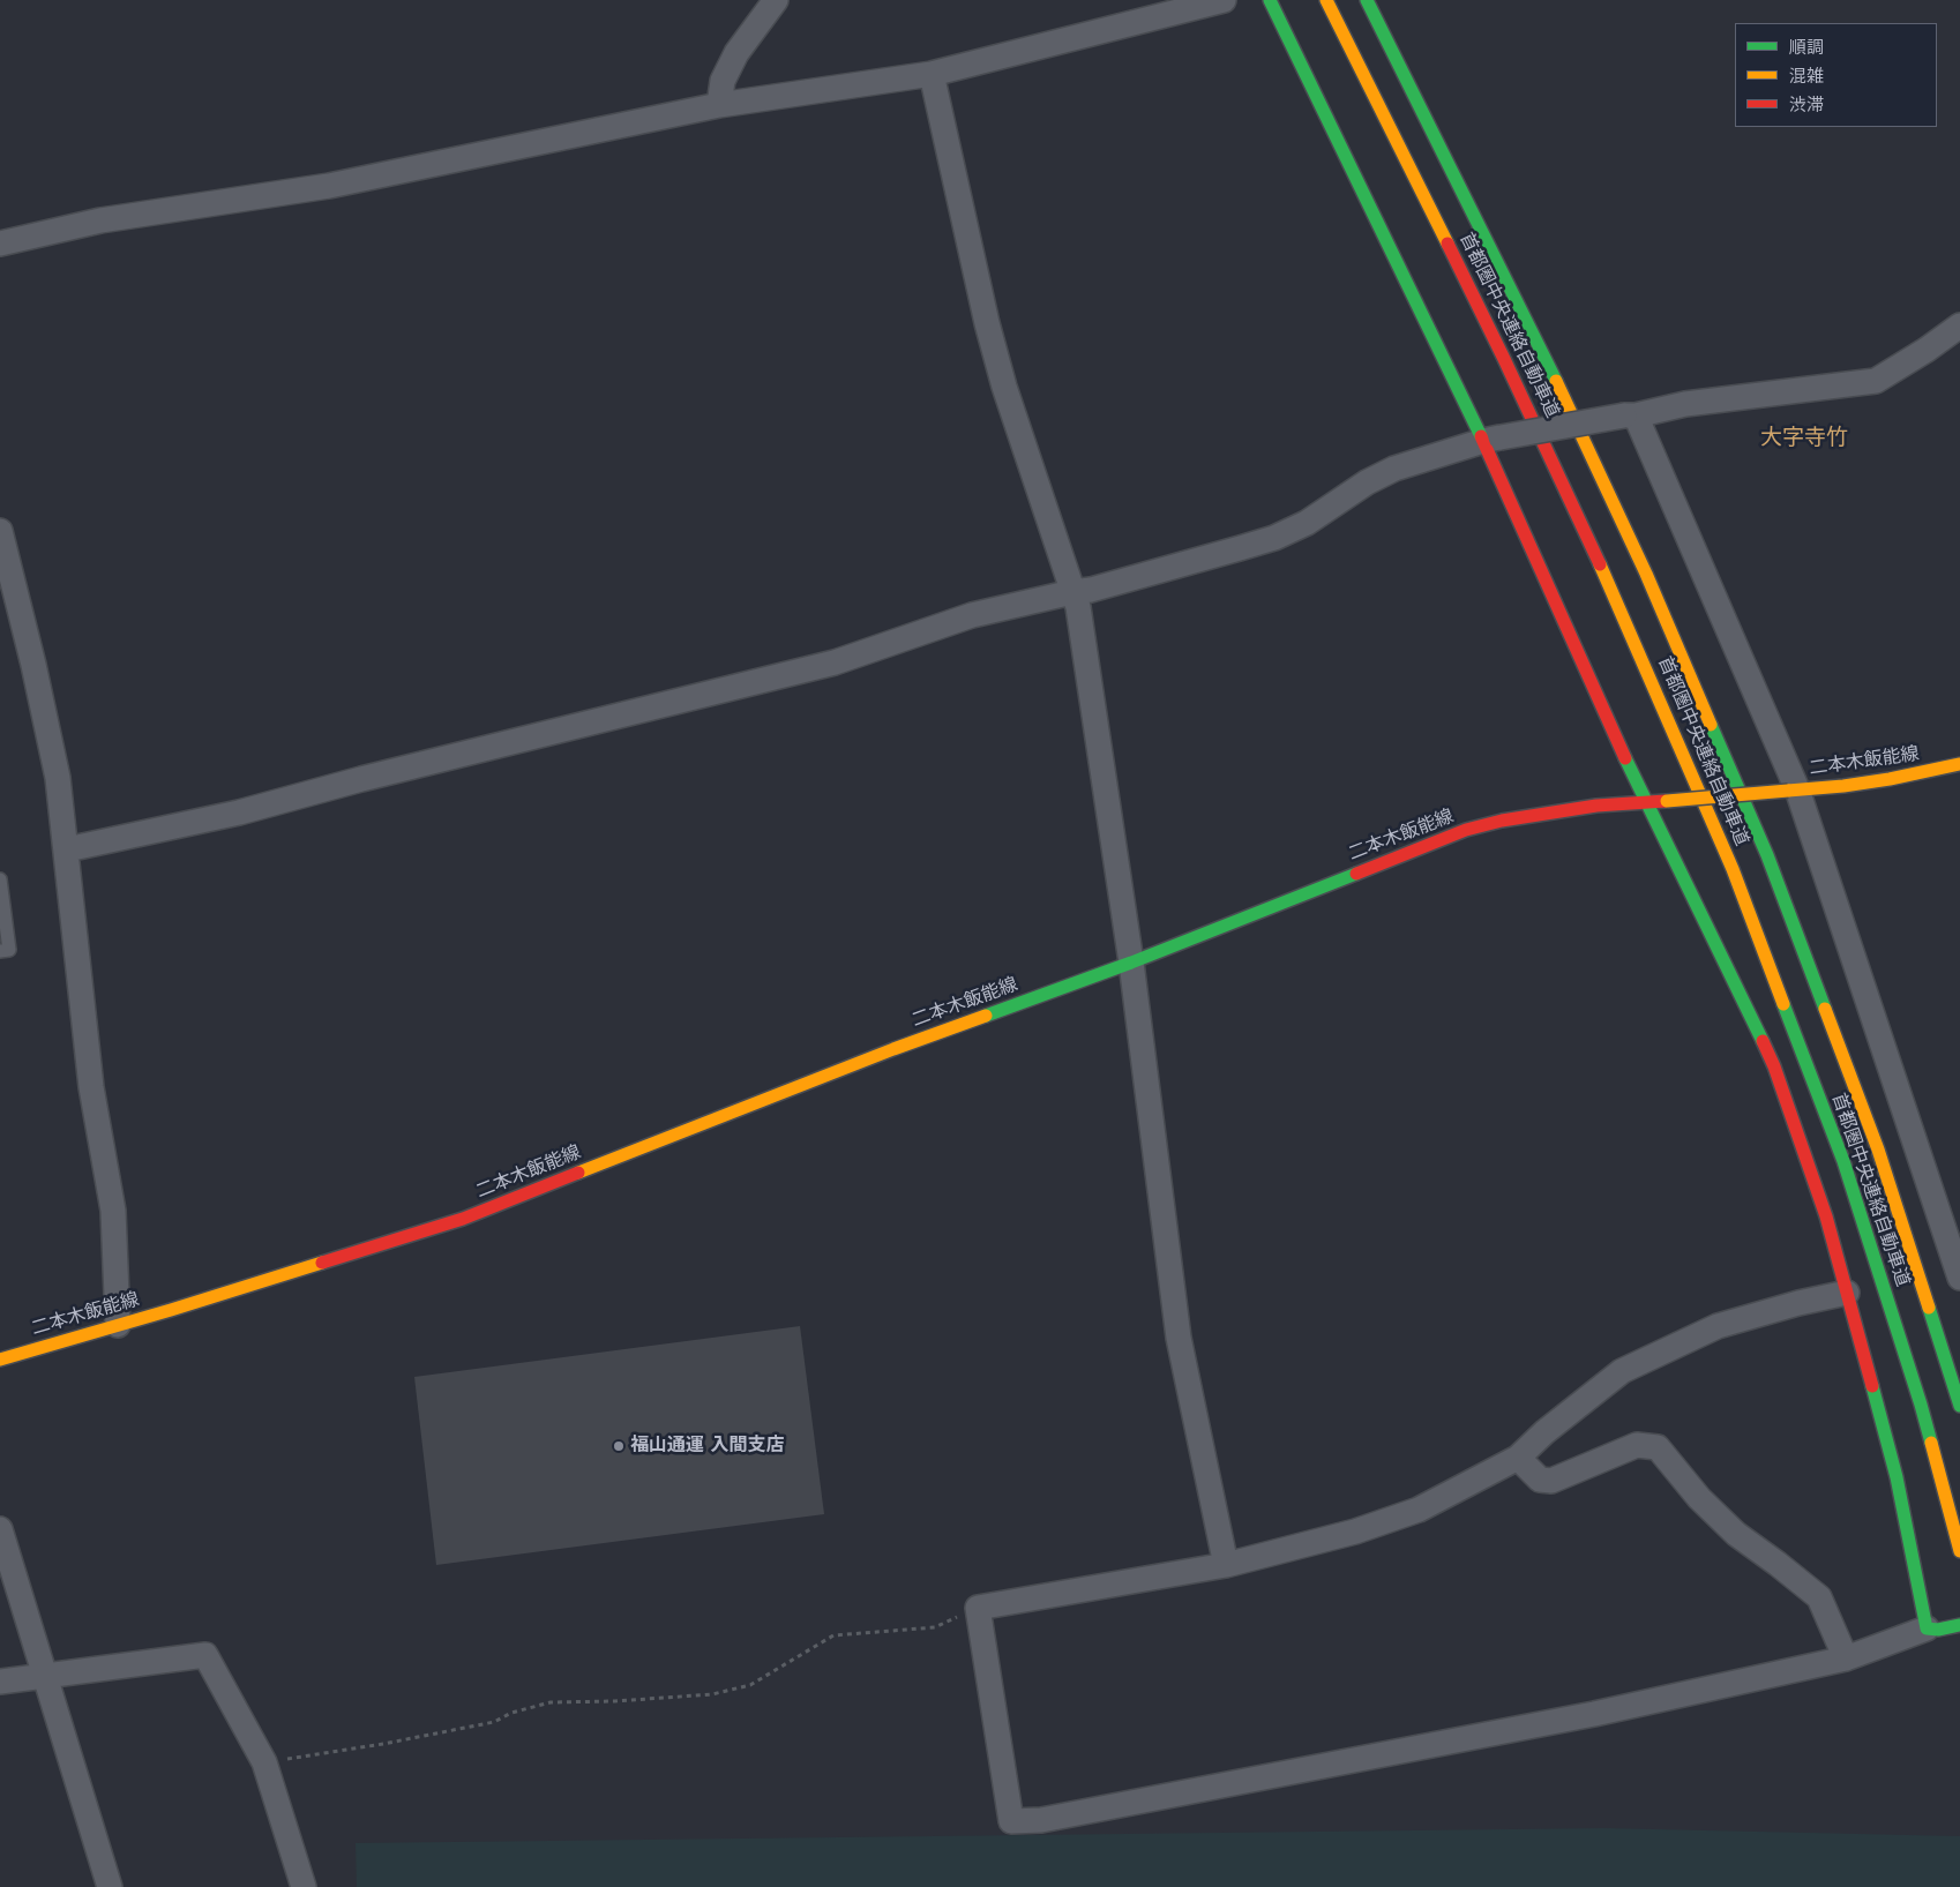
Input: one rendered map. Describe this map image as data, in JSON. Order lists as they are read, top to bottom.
{
  "streets": {
    "main road": ["首都圏中央連絡自動車道", "二本木飯能線"]
  },
  "districts": ["大字寺竹"],
  "places": ["福山通運 入間支店"],
  "legend": ["順調", "混雑", "渋滞"]
}
